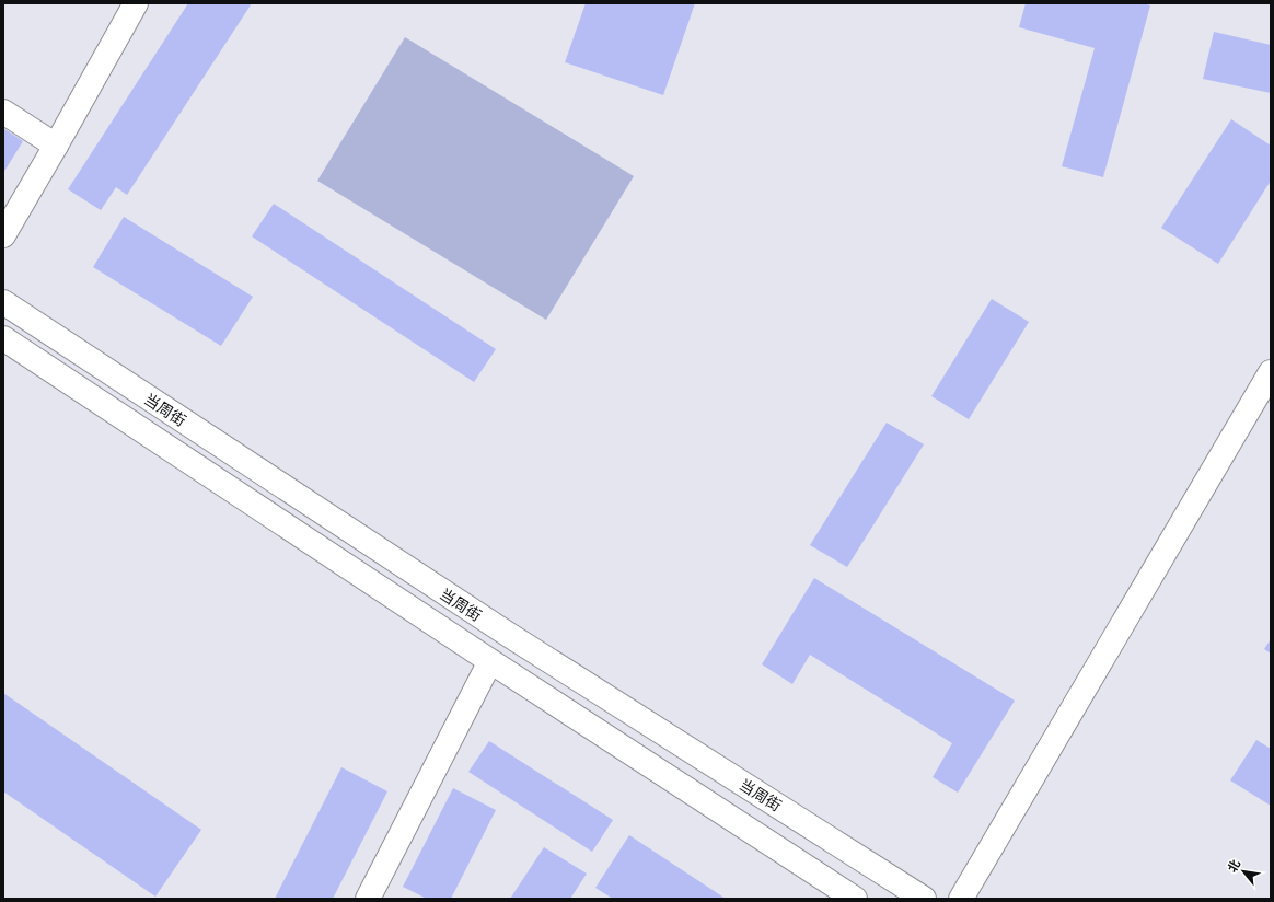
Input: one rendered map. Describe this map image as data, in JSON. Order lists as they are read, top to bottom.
{
  "streets": {
    "main road": ["当周街"]
  },
  "north": "top left"
}
